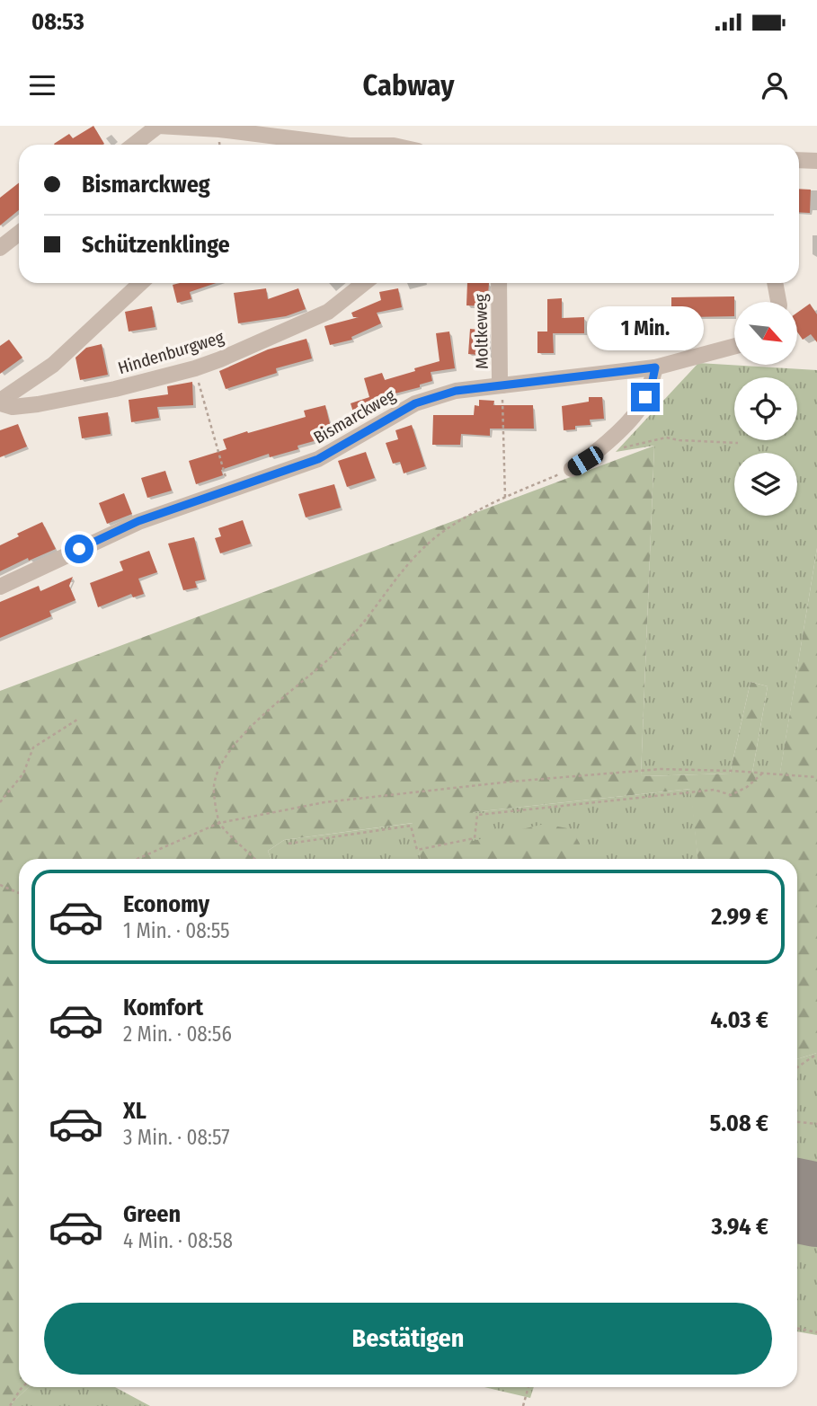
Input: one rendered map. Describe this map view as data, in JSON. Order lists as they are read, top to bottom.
{
  "streets": {
    "street": ["Moltkeweg", "Hindenburgweg", "Bismarckweg"]
  },
  "crossings": [
    ["Moltkeweg", "Bismarckweg"]
  ],
  "north": "bottom right",
  "page": {
    "status": "08:53",
    "header": "Cabway",
    "banner": ["Bismarckweg", "Schützenklinge"],
    "bubble": "1 Min.",
    "list": [
      {
        "name": "Economy",
        "note": "1 Min. · 08:55",
        "value": "2.99 €"
      },
      {
        "name": "Komfort",
        "note": "2 Min. · 08:56",
        "value": "4.03 €"
      },
      {
        "name": "XL",
        "note": "3 Min. · 08:57",
        "value": "5.08 €"
      },
      {
        "name": "Green",
        "note": "4 Min. · 08:58",
        "value": "3.94 €"
      }
    ],
    "buttons": "Bestätigen"
  }
}
